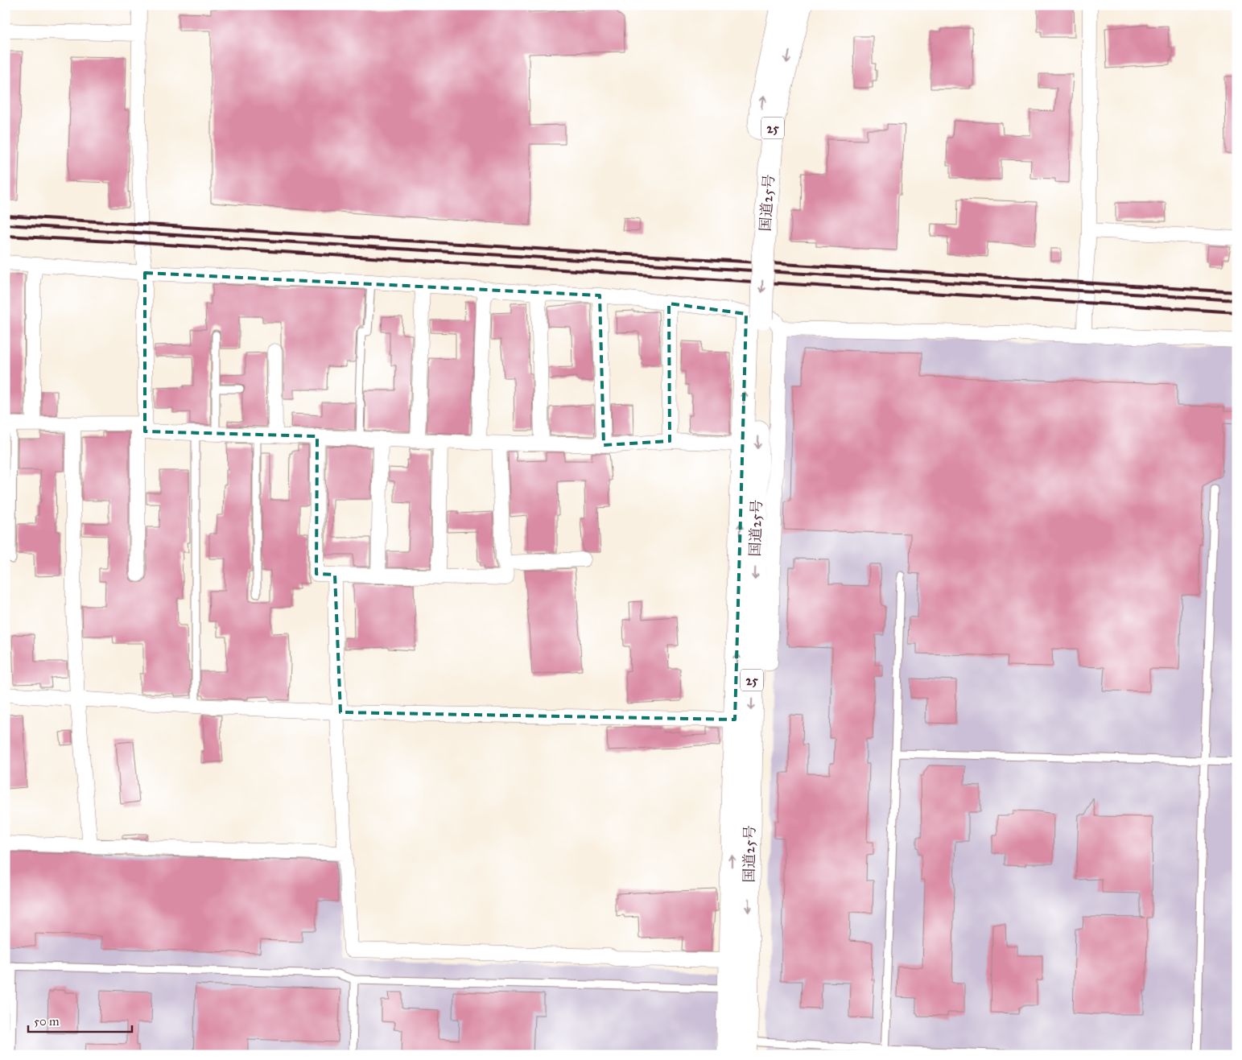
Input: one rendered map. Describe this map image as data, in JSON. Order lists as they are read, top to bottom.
{
  "streets": {
    "highway": ["25", "国道25号"]
  },
  "scale_bar": "50 m"
}
